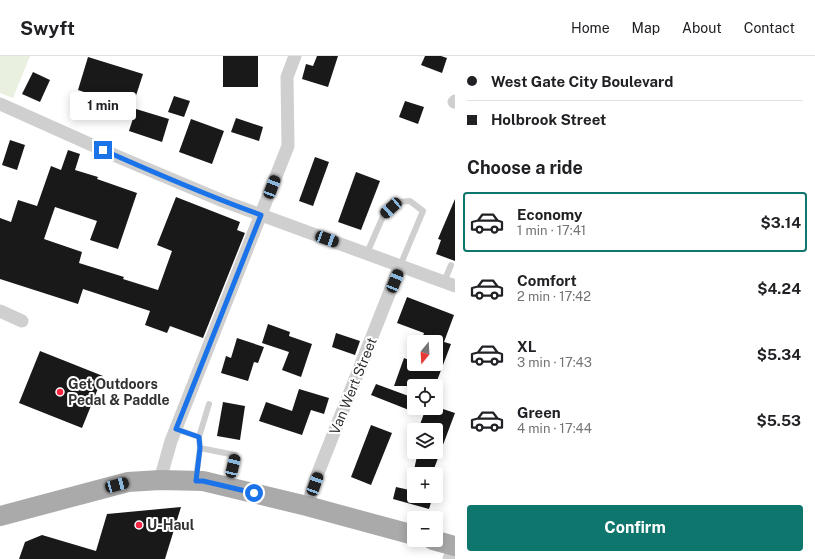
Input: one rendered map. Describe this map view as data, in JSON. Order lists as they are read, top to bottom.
{
  "streets": {
    "street": ["Van Wert Street"]
  },
  "places": ["Get Outdoors Pedal & Paddle", "U-Haul"],
  "north": "bottom",
  "page": {
    "header": "Swyft",
    "nav": [
      "Home",
      "Map",
      "About",
      "Contact"
    ],
    "banner": ["West Gate City Boulevard", "Holbrook Street"],
    "bubble": "1 min",
    "heading": "Choose a ride",
    "list": [
      {
        "name": "Economy",
        "note": "1 min · 17:41",
        "value": "$3.14"
      },
      {
        "name": "Comfort",
        "note": "2 min · 17:42",
        "value": "$4.24"
      },
      {
        "name": "XL",
        "note": "3 min · 17:43",
        "value": "$5.34"
      },
      {
        "name": "Green",
        "note": "4 min · 17:44",
        "value": "$5.53"
      }
    ],
    "map_buttons": ["+", "−"],
    "buttons": "Confirm"
  }
}
